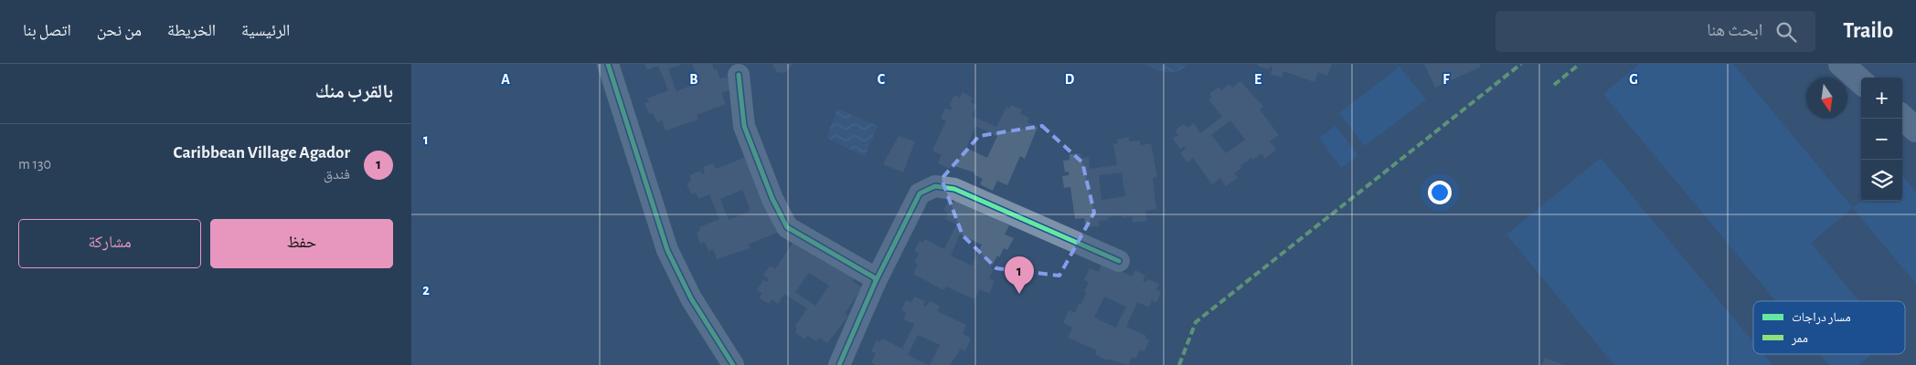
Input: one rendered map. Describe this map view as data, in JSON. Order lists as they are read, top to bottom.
{
  "legend": ["مسار دراجات", "ممر"],
  "north": "bottom",
  "page": {
    "header": "Trailo",
    "search": "ابحث هنا",
    "nav": [
      "الرئيسية",
      "الخريطة",
      "من نحن",
      "اتصل بنا"
    ],
    "heading": "بالقرب منك",
    "map_buttons": ["+", "−"],
    "list": [
      {
        "mark": "1",
        "name": "Caribbean Village Agador",
        "note": "فندق",
        "value": "130 m"
      }
    ],
    "buttons": ["حفظ", "مشاركة"],
    "pins": "1"
  },
  "grid": {
    "columns": [
      "A",
      "B",
      "C",
      "D",
      "E",
      "F",
      "G"
    ],
    "rows": ["1", "2"]
  }
}
